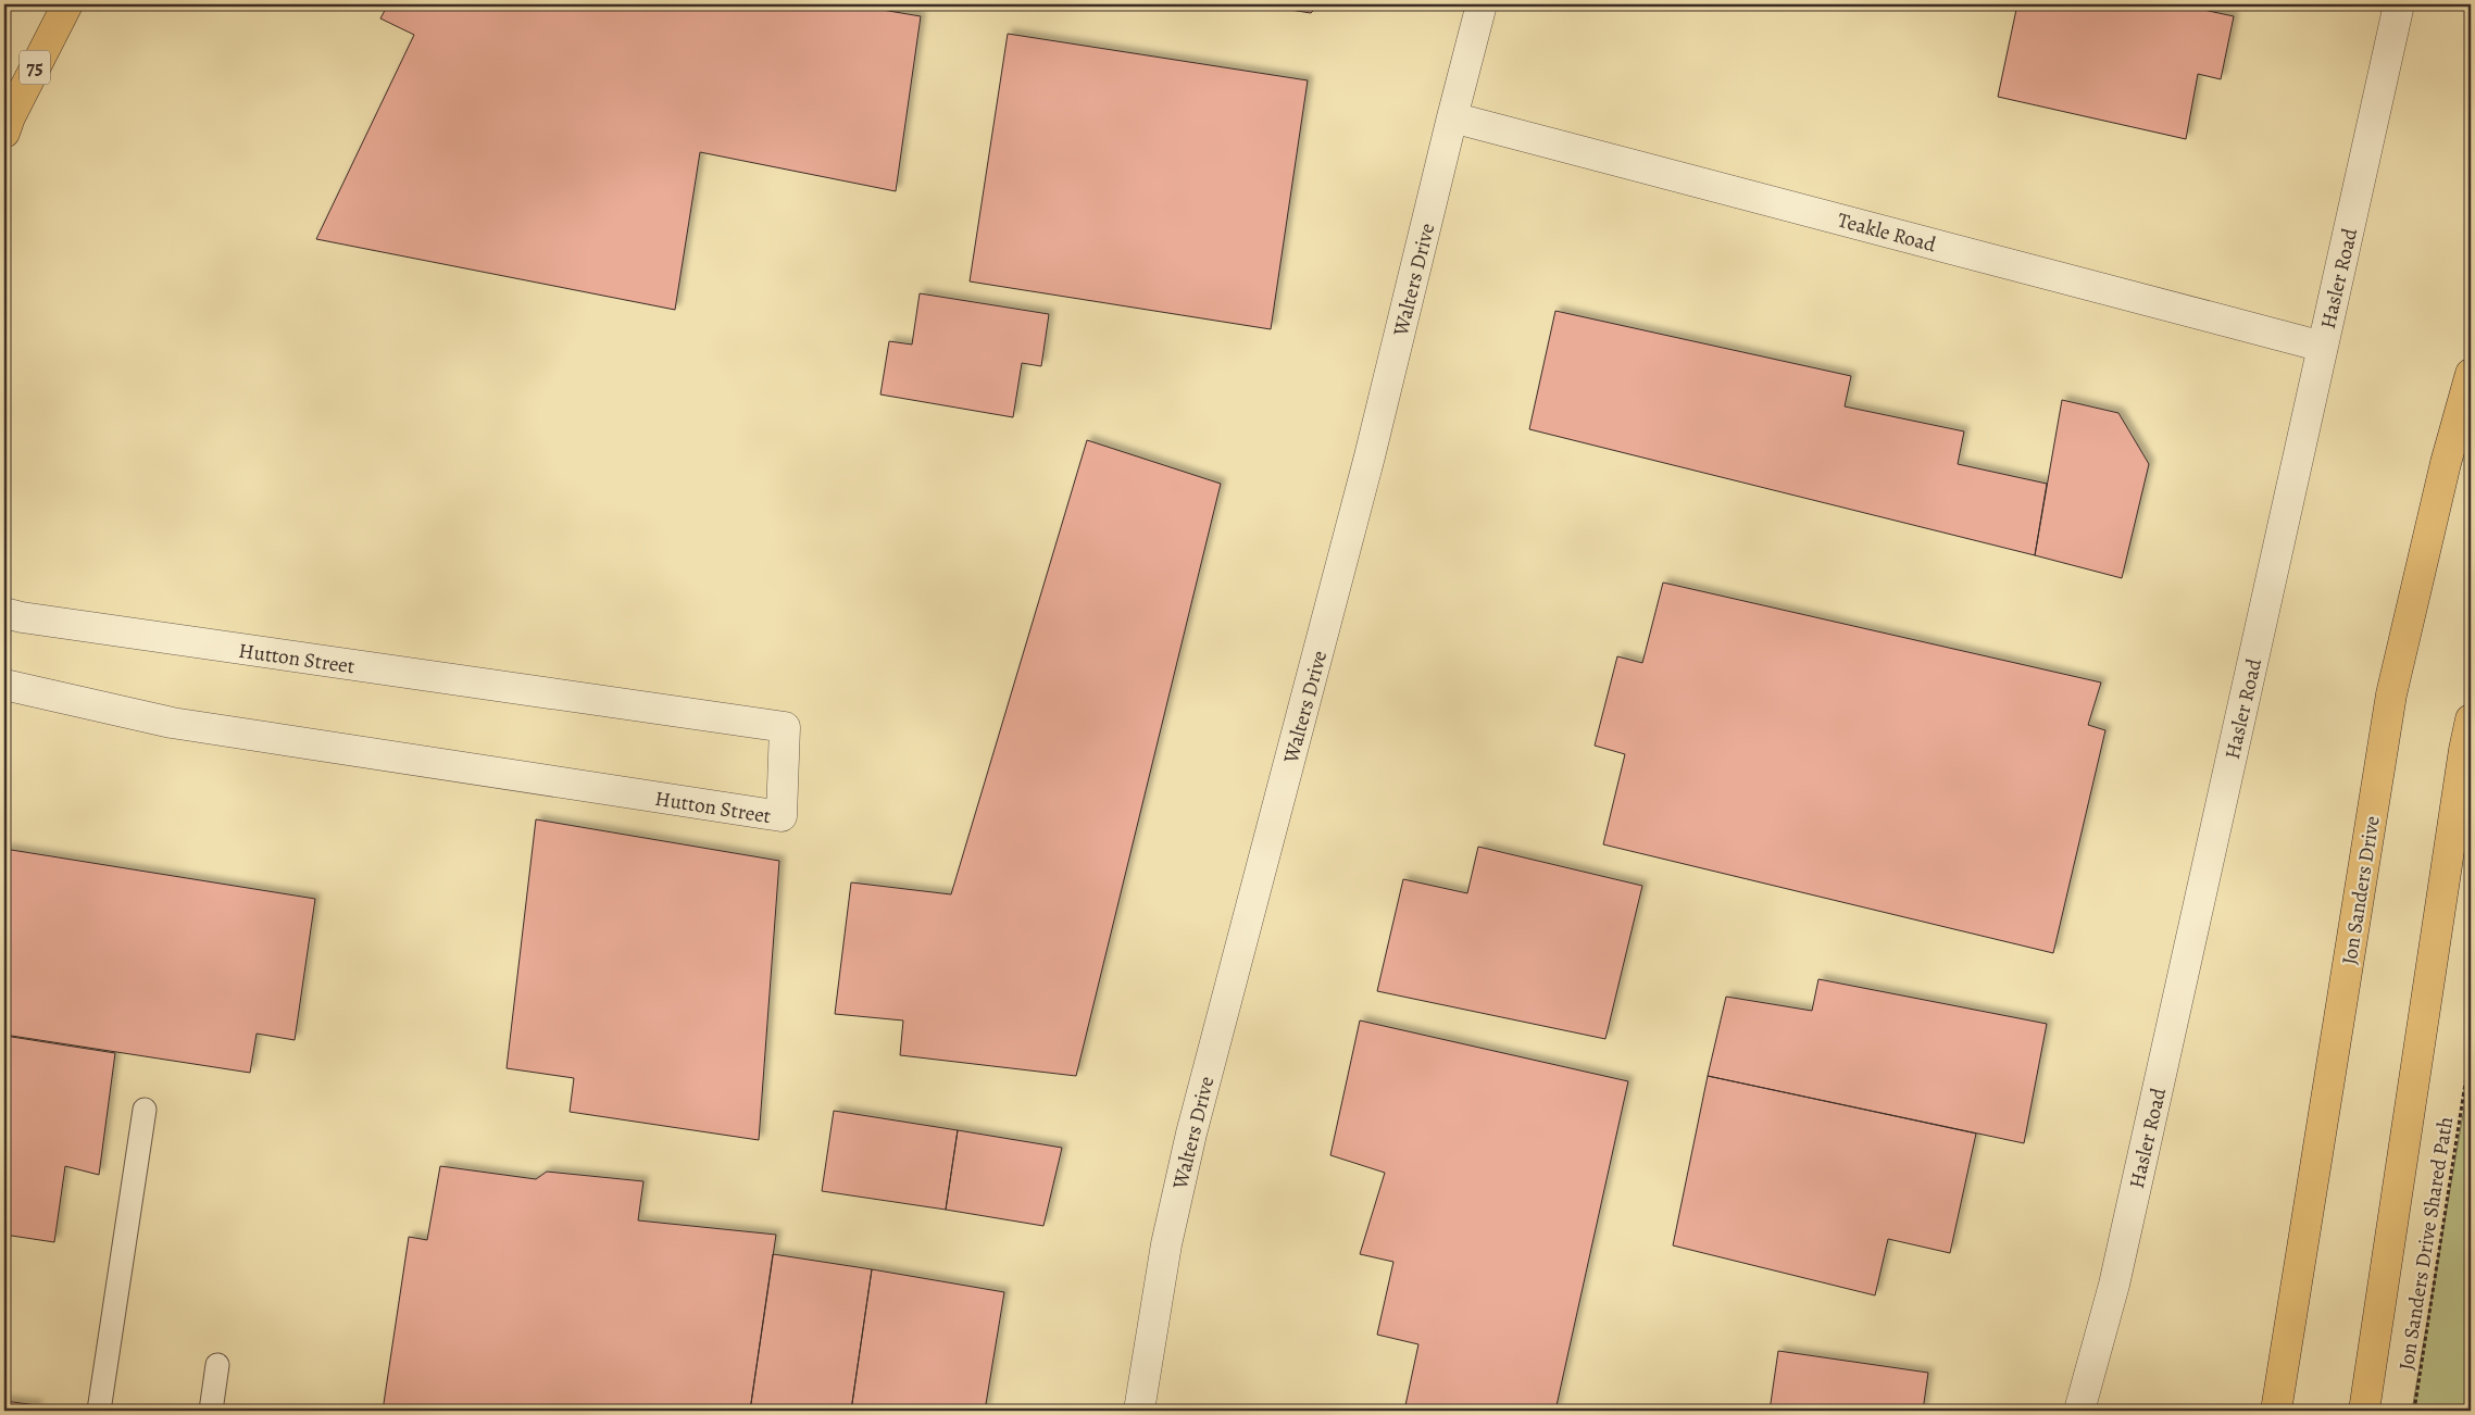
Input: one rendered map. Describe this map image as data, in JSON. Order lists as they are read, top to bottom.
{
  "streets": {
    "main road": ["75", "Jon Sanders Drive"],
    "street": [
      "Teakle Road",
      "Hasler Road",
      "Walters Drive",
      "Hutton Street"
    ],
    "path": ["Jon Sanders Drive Shared Path"]
  },
  "crossings": [
    ["Teakle Road", "Hasler Road"],
    ["Teakle Road", "Walters Drive"]
  ]
}
